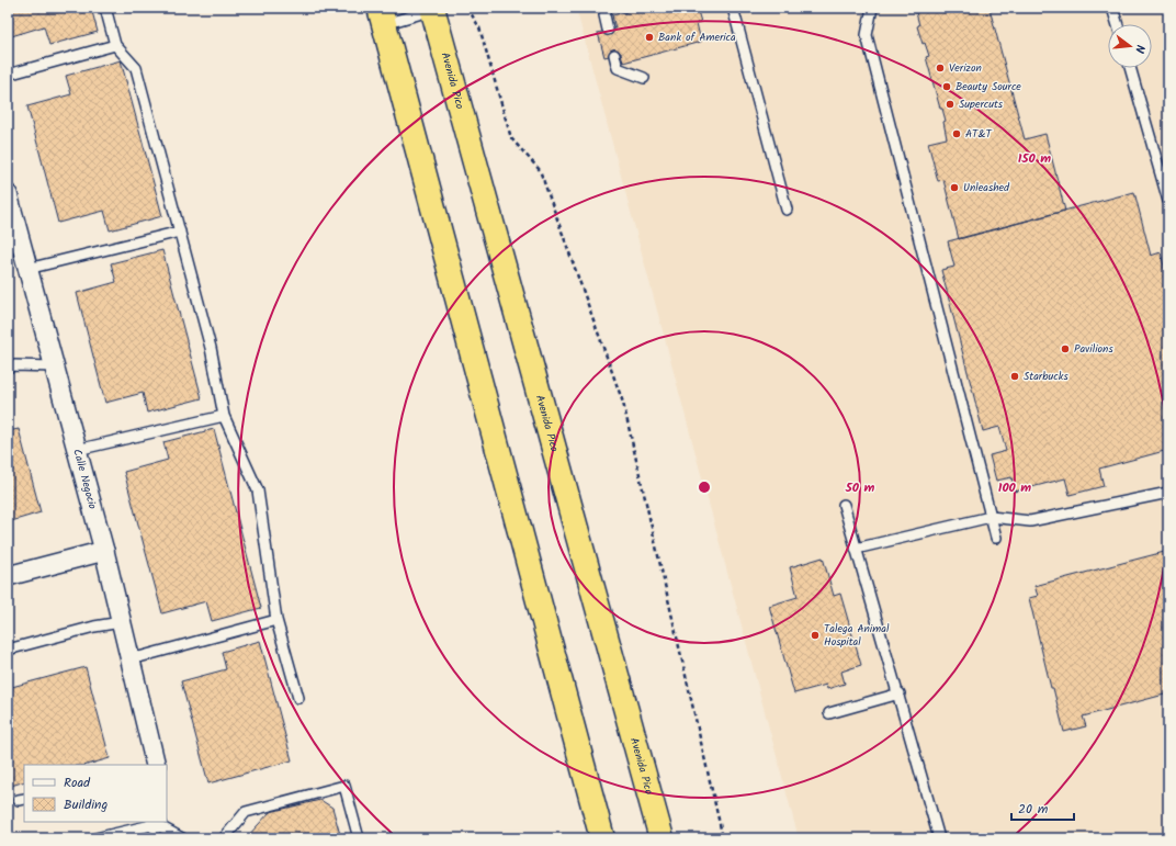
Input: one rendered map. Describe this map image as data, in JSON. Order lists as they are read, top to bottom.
{
  "streets": {
    "highway": ["Avenida Pico"],
    "street": ["Calle Negocio"]
  },
  "places": [
    "Bank of America",
    "Verizon",
    "Beauty Source",
    "Supercuts",
    "AT&T",
    "Unleashed",
    "Pavilions",
    "Starbucks",
    "Talega Animal Hospital"
  ],
  "legend": ["Road", "Building"],
  "scale_bar": "20 m",
  "north": "right",
  "rings": ["150 m", "50 m", "100 m"]
}
